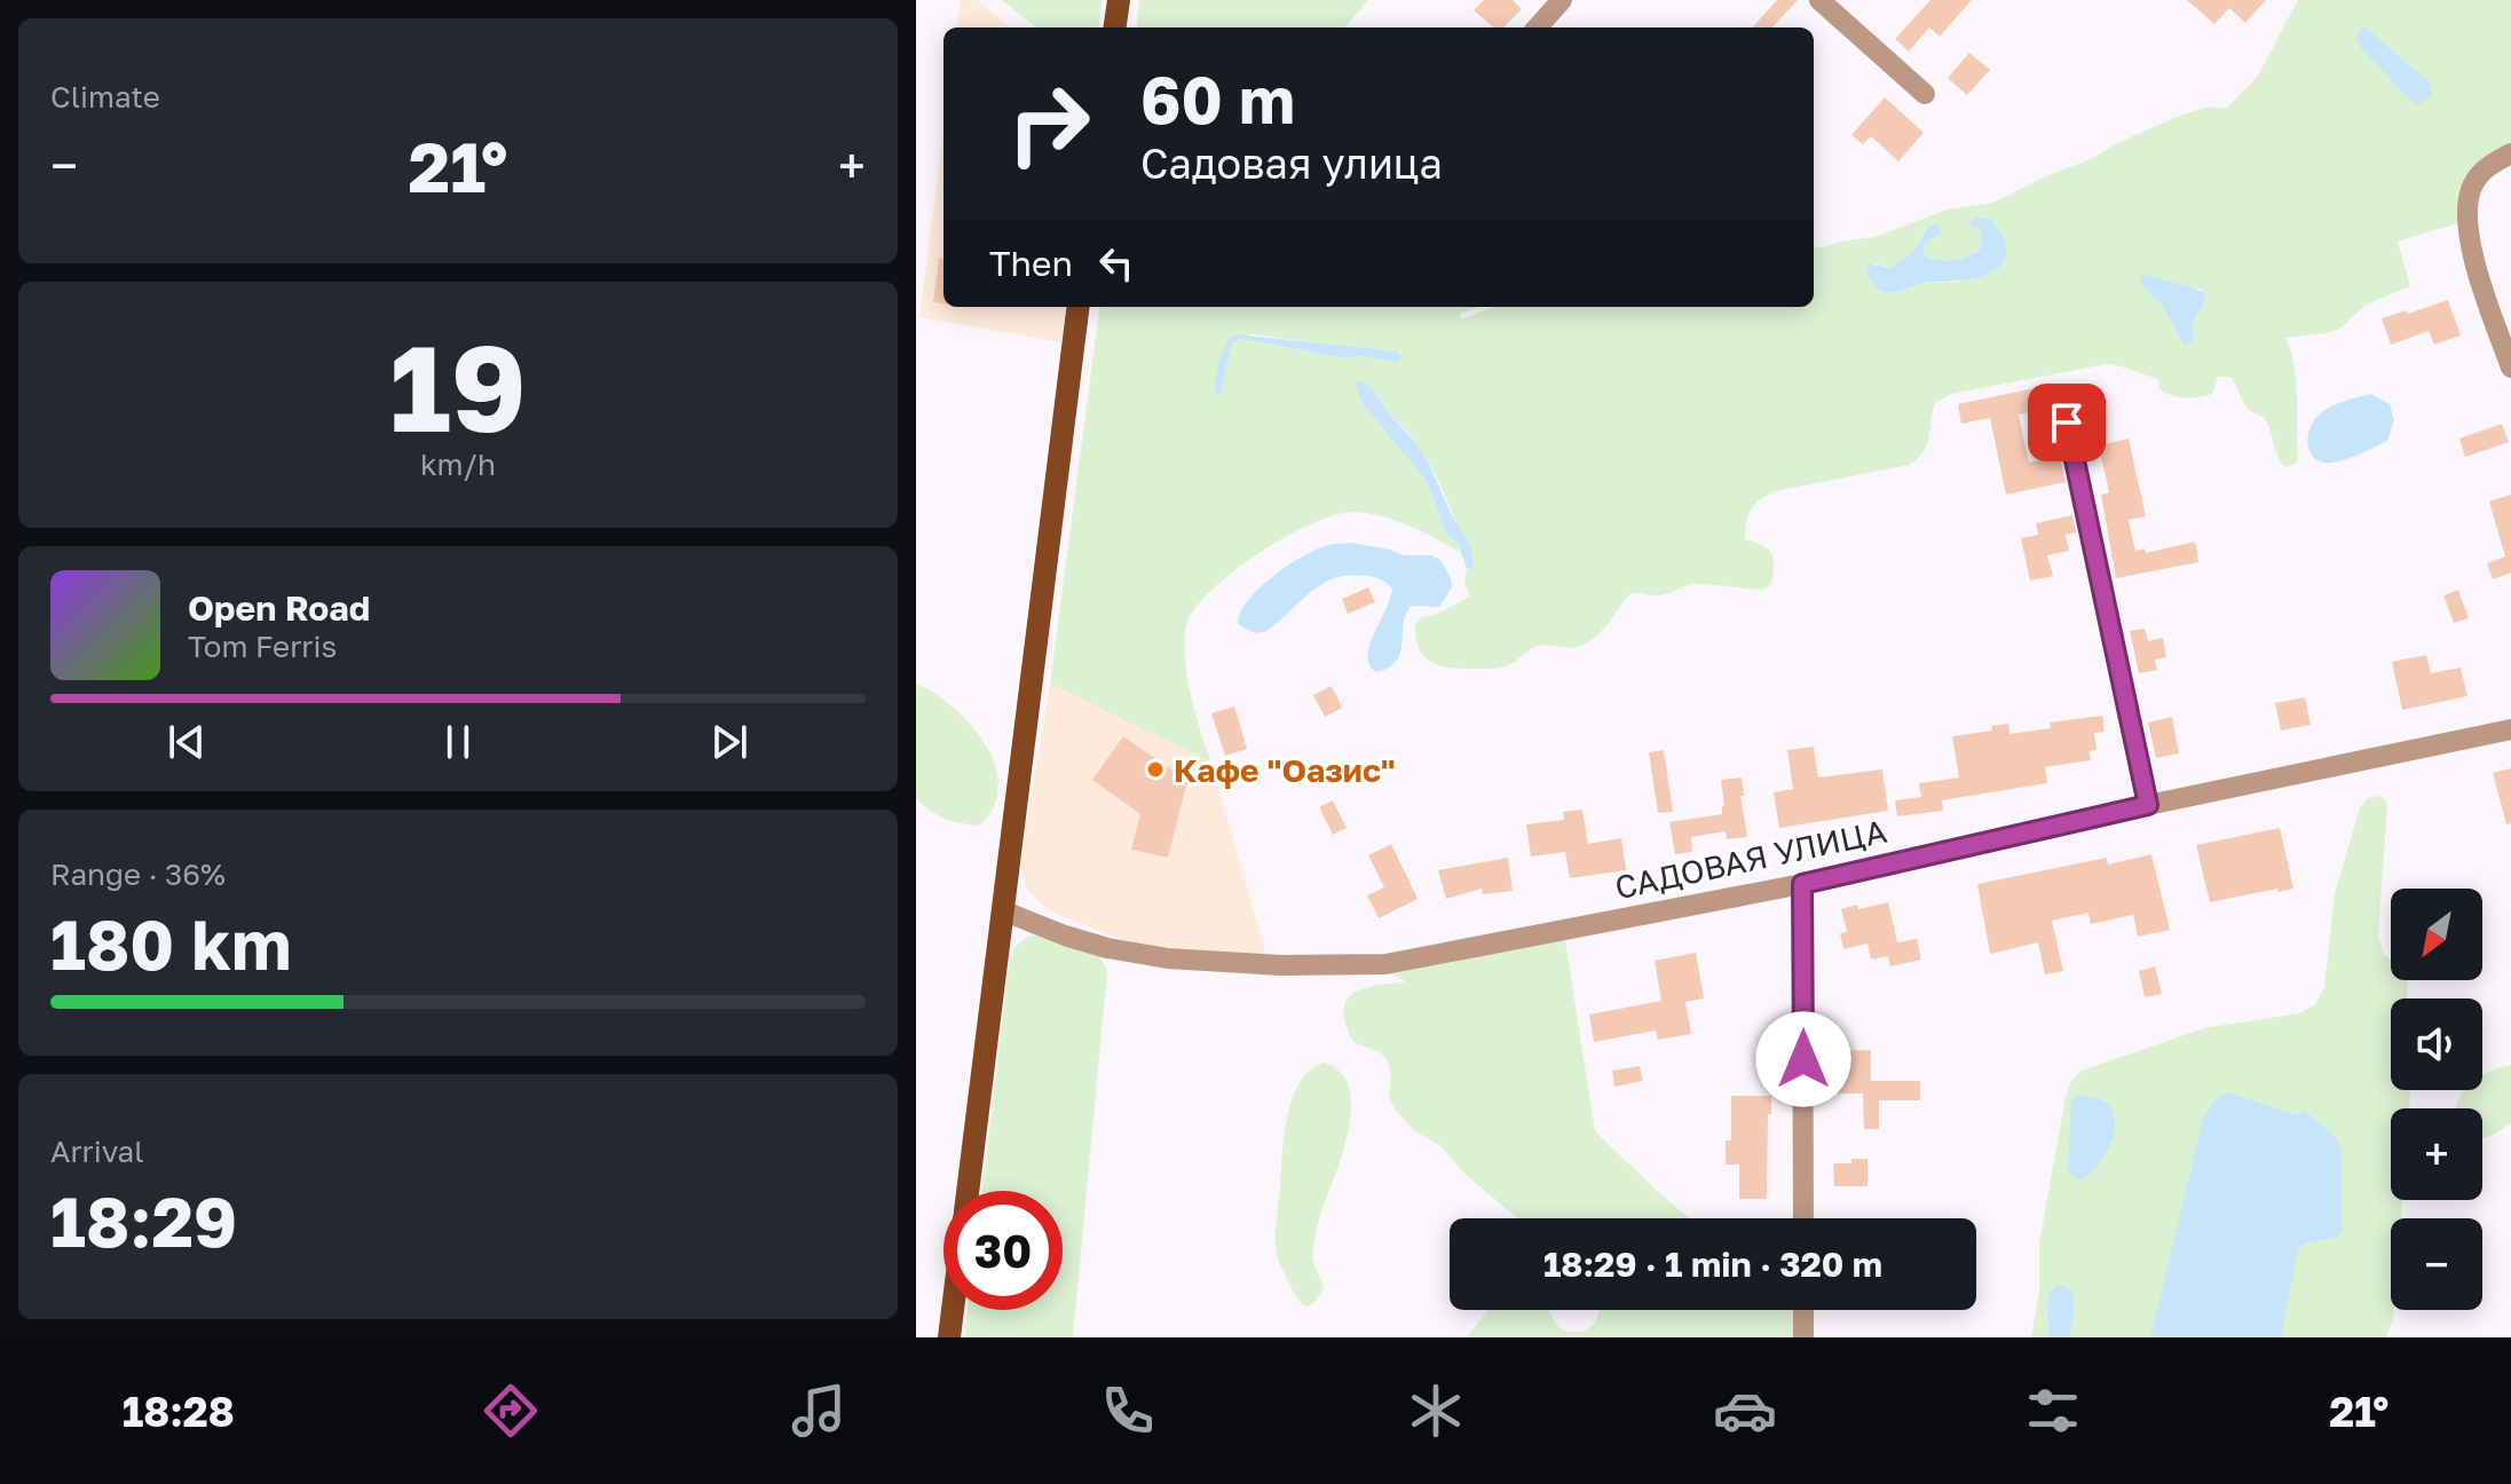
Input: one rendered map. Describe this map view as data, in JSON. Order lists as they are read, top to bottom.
{
  "streets": {
    "street": ["САДОВАЯ УЛИЦА"]
  },
  "places": ["Кафе \"Оазис\""],
  "north": "bottom left",
  "page": {
    "tile": [
      "Climate",
      ["19", "km/h"],
      ["Range · 36%", "180 km"],
      ["Arrival", "18:29"]
    ],
    "turn": ["60 m", "Садовая улица"],
    "heat": ["−", "21°", "+"],
    "then": "Then",
    "song": ["Open Road", "Tom Ferris"],
    "map_buttons": ["+", "−"],
    "limit": "30",
    "trip": "18:29 · 1 min · 320 m",
    "tabs": ["18:28", "21°"]
  }
}
